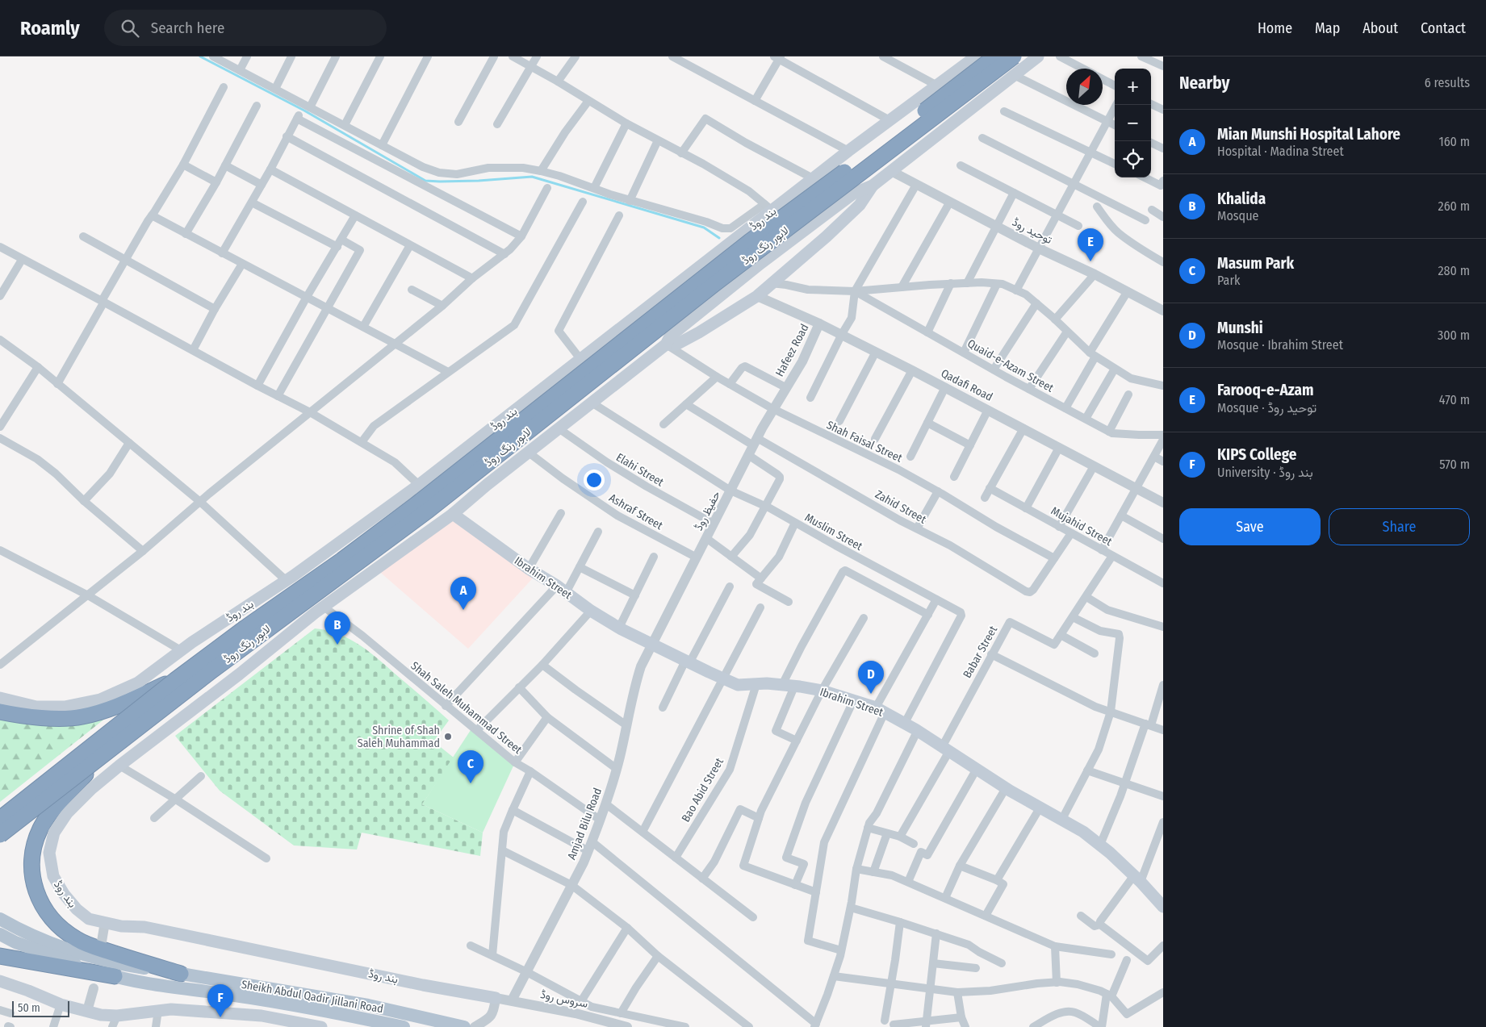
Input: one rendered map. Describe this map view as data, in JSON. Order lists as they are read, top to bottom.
{
  "streets": {
    "highway": ["لاہور رنگ روڈ"],
    "main road": ["بند روڈ", "Ibrahim Street", "Sheikh Abdul Qadir Jillani Road"],
    "street": [
      "توحید روڈ",
      "Hafeez Road",
      "Quaid-e-Azam Street",
      "Qadafi Road",
      "Shah Faisal Street",
      "Elahi Street",
      "Zahid Street",
      "حفیظ روڈ",
      "Ashraf Street",
      "Mujahid Street",
      "Muslim Street",
      "Babar Street",
      "Shah Saleh Muhammad Street",
      "Bao Abid Street",
      "Amjad Bilu Road",
      "سروس روڈ"
    ]
  },
  "crossings": [
    ["بند روڈ", "توحید روڈ"],
    ["بند روڈ", "Qadafi Road"],
    ["بند روڈ", "Shah Faisal Street"],
    ["بند روڈ", "Elahi Street"],
    ["بند روڈ", "Ashraf Street"],
    ["بند روڈ", "Muslim Street"],
    ["بند روڈ", "Ibrahim Street"],
    ["بند روڈ", "Shah Saleh Muhammad Street"],
    ["بند روڈ", "سروس روڈ"],
    ["Hafeez Road", "Qadafi Road"],
    ["Hafeez Road", "حفیظ روڈ"],
    ["Shah Faisal Street", "Zahid Street"],
    ["Shah Faisal Street", "حفیظ روڈ"],
    ["Elahi Street", "حفیظ روڈ"],
    ["Zahid Street", "حفیظ روڈ"],
    ["حفیظ روڈ", "Ashraf Street"],
    ["حفیظ روڈ", "Muslim Street"],
    ["حفیظ روڈ", "Ibrahim Street"],
    ["حفیظ روڈ", "Amjad Bilu Road"],
    ["Mujahid Street", "Babar Street"],
    ["Muslim Street", "Ibrahim Street"],
    ["Ibrahim Street", "Babar Street"],
    ["Ibrahim Street", "Bao Abid Street"],
    ["Ibrahim Street", "Amjad Bilu Road"],
    ["Shah Saleh Muhammad Street", "Amjad Bilu Road"],
    ["Amjad Bilu Road", "سروس روڈ"]
  ],
  "places": ["Shrine of Shah Saleh Muhammad"],
  "scale_bar": "50 m",
  "north": "top right",
  "page": {
    "header": "Roamly",
    "search": "Search here",
    "nav": [
      "Home",
      "Map",
      "About",
      "Contact"
    ],
    "heading": ["Nearby", "6 results"],
    "map_buttons": ["+", "−"],
    "list": [
      {
        "mark": "A",
        "name": "Mian Munshi Hospital Lahore",
        "note": "Hospital · Madina Street",
        "value": "160 m"
      },
      {
        "mark": "B",
        "name": "Khalida",
        "note": "Mosque",
        "value": "260 m"
      },
      {
        "mark": "C",
        "name": "Masum Park",
        "note": "Park",
        "value": "280 m"
      },
      {
        "mark": "D",
        "name": "Munshi",
        "note": "Mosque · Ibrahim Street",
        "value": "300 m"
      },
      {
        "mark": "E",
        "name": "Farooq-e-Azam",
        "note": "Mosque · توحید روڈ",
        "value": "470 m"
      },
      {
        "mark": "F",
        "name": "KIPS College",
        "note": "University · بند روڈ",
        "value": "570 m"
      }
    ],
    "pins": [
      "E",
      "A",
      "B",
      "D",
      "C",
      "F"
    ],
    "buttons": ["Save", "Share"],
    "scale": "50 m"
  }
}
